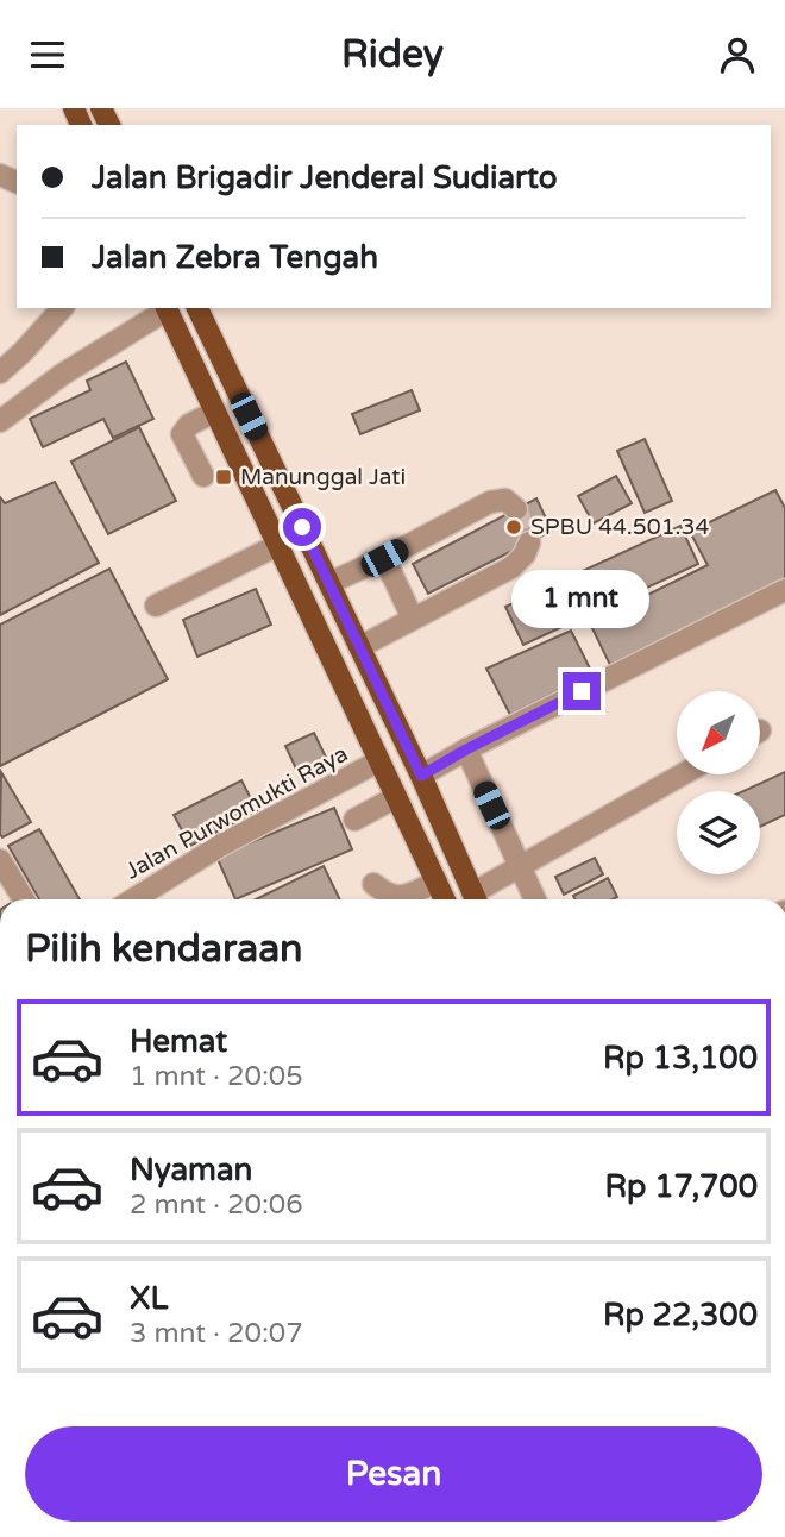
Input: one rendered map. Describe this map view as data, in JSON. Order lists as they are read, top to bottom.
{
  "streets": {
    "street": ["Jalan Purwomukti Raya"]
  },
  "places": {
    "transit": ["Manunggal Jati"],
    "other": ["SPBU 44.501.34"]
  },
  "north": "bottom left",
  "page": {
    "header": "Ridey",
    "banner": ["Jalan Brigadir Jenderal Sudiarto", "Jalan Zebra Tengah"],
    "bubble": "1 mnt",
    "heading": "Pilih kendaraan",
    "list": [
      {
        "name": "Hemat",
        "note": "1 mnt · 20:05",
        "value": "Rp 13,100"
      },
      {
        "name": "Nyaman",
        "note": "2 mnt · 20:06",
        "value": "Rp 17,700"
      },
      {
        "name": "XL",
        "note": "3 mnt · 20:07",
        "value": "Rp 22,300"
      }
    ],
    "buttons": "Pesan"
  }
}
